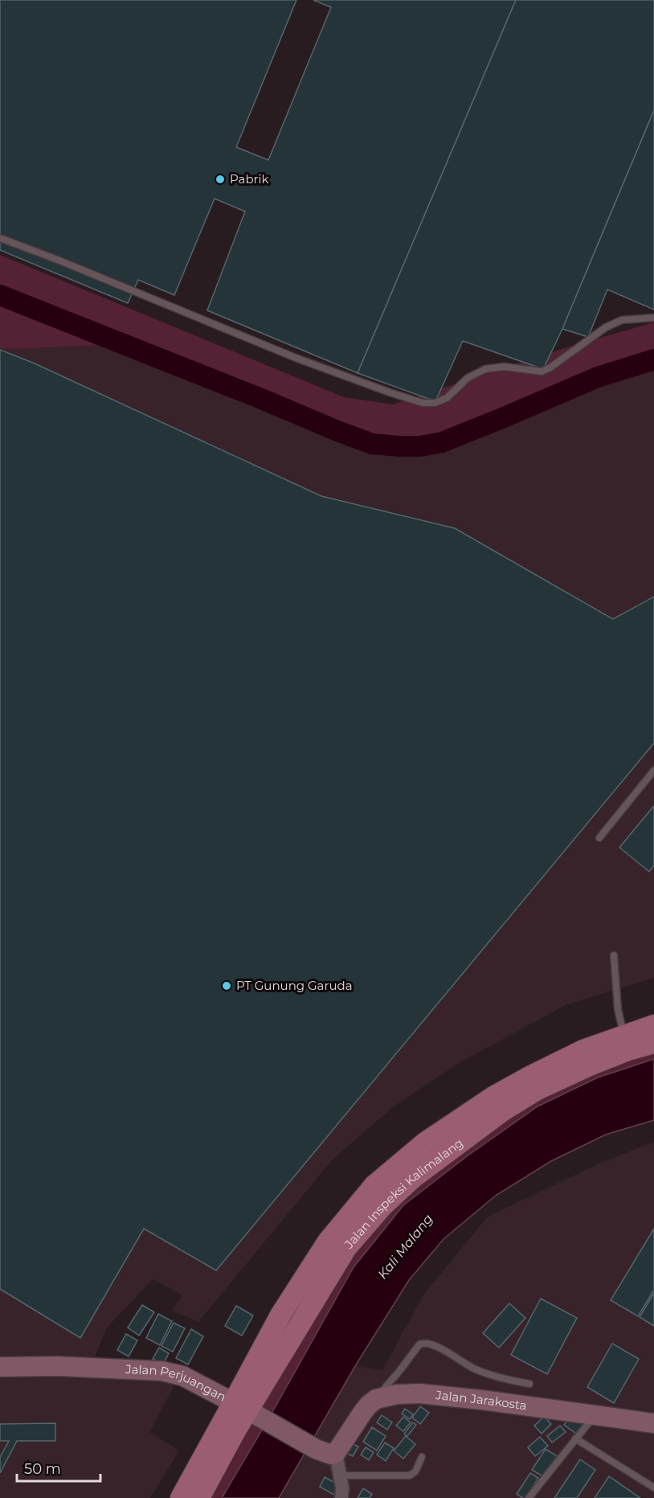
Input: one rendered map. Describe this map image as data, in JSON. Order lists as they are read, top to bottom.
{
  "streets": {
    "main road": ["Jalan Inspeksi Kalimalang"],
    "street": ["Jalan Perjuangan", "Jalan Jarakosta"]
  },
  "crossings": [
    ["Jalan Inspeksi Kalimalang", "Jalan Perjuangan"]
  ],
  "water": ["Kali Malang"],
  "places": ["Pabrik", "PT Gunung Garuda"],
  "scale_bar": "50 m"
}
